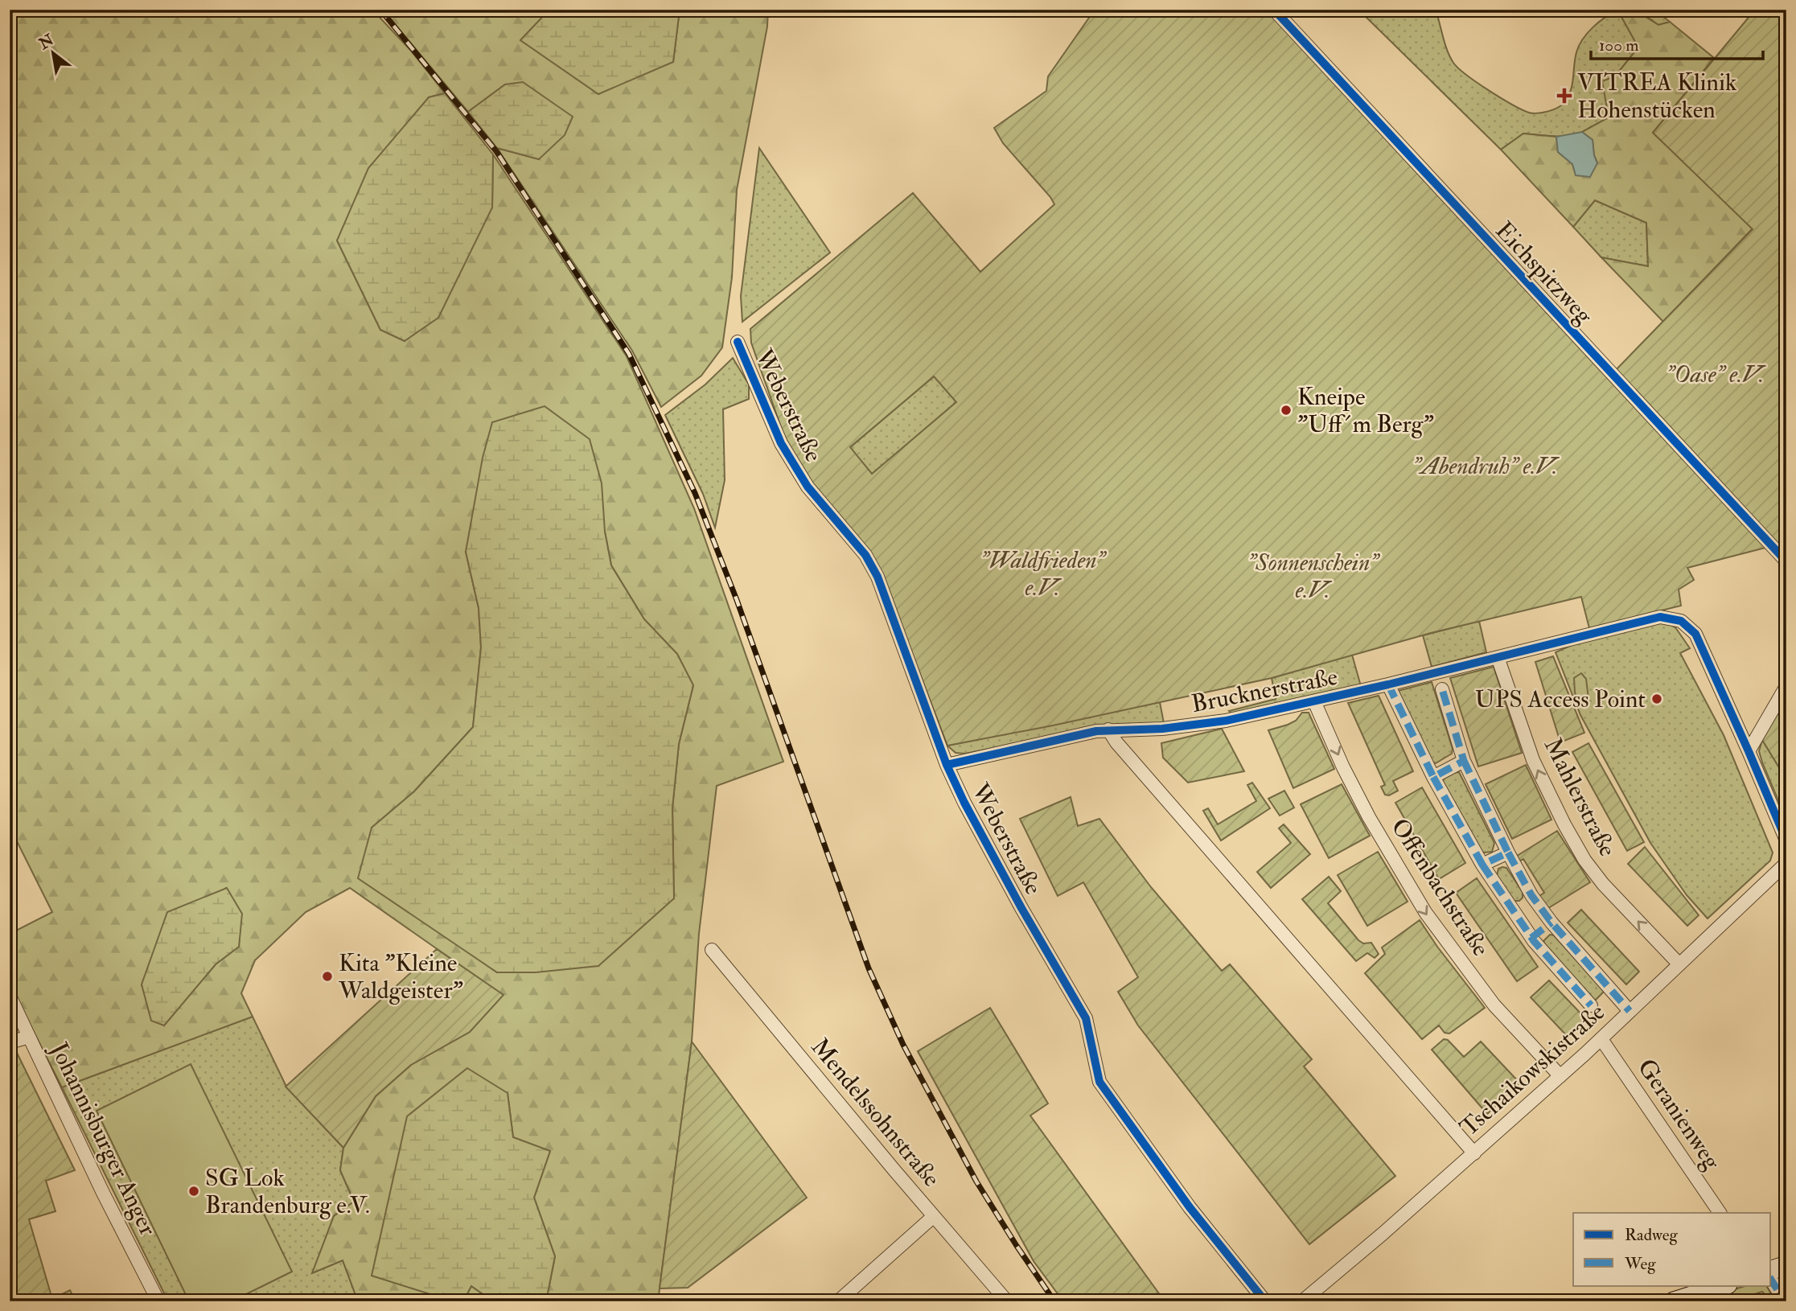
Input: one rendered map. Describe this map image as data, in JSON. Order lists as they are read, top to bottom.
{
  "streets": {
    "street": [
      "Eichspitzweg",
      "Weberstraße",
      "Brucknerstraße",
      "Mahlerstraße",
      "Offenbachstraße",
      "Tschaikowskistraße",
      "Mendelssohnstraße",
      "Geranienweg",
      "Johannisburger Anger"
    ]
  },
  "crossings": [
    ["Weberstraße", "Brucknerstraße"],
    ["Brucknerstraße", "Mahlerstraße"],
    ["Brucknerstraße", "Offenbachstraße"],
    ["Mahlerstraße", "Tschaikowskistraße"],
    ["Offenbachstraße", "Tschaikowskistraße"],
    ["Tschaikowskistraße", "Geranienweg"]
  ],
  "parks": [
    "\"Oase\" e.V.",
    "\"Abendruh\" e.V.",
    "\"Waldfrieden\" e.V.",
    "\"Sonnenschein\" e.V."
  ],
  "places": {
    "health": ["VITREA Klinik Hohenstücken"],
    "other": [
      "Kneipe \"Uff´m Berg\"",
      "UPS Access Point",
      "Kita \"Kleine Waldgeister\"",
      "SG Lok Brandenburg e.V."
    ]
  },
  "legend": ["Radweg", "Weg"],
  "scale_bar": "100 m",
  "north": "top left"
}
